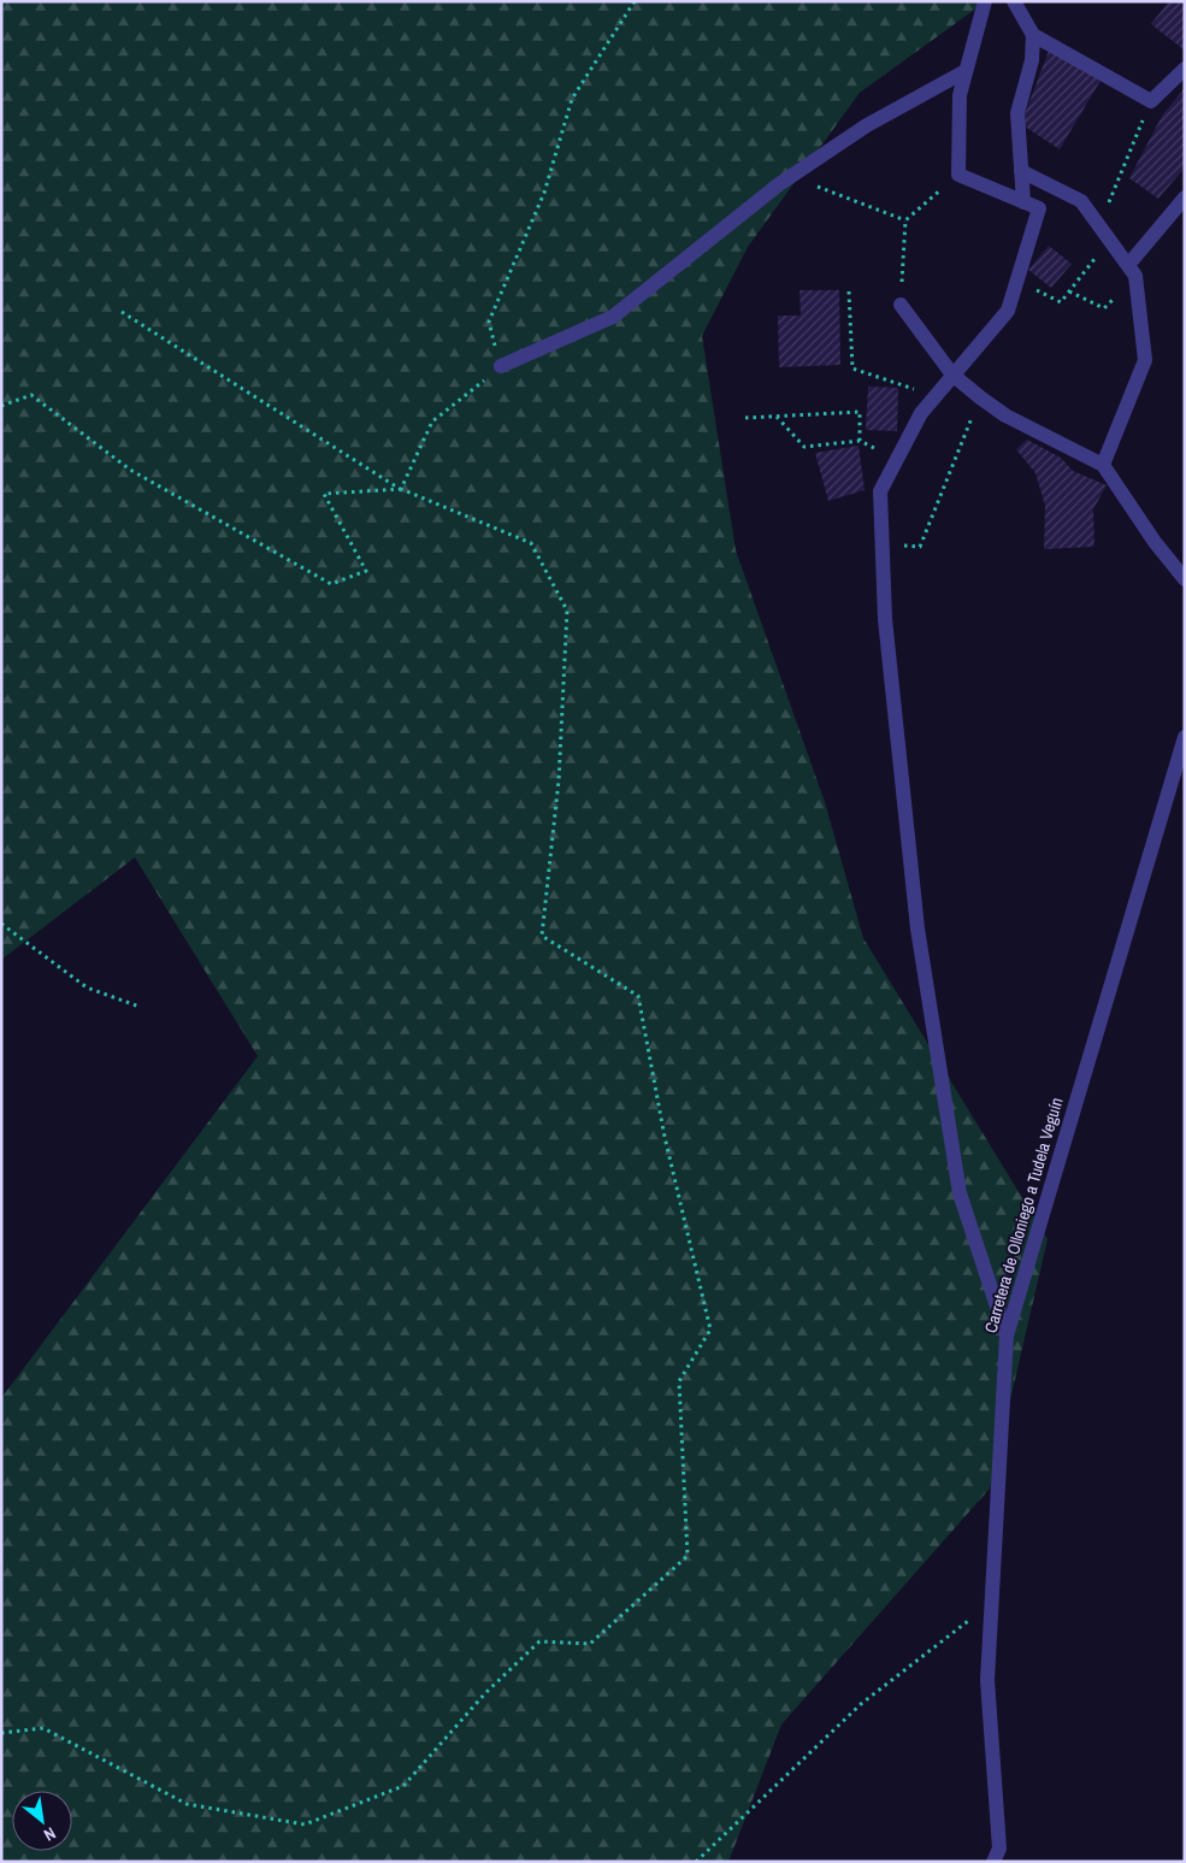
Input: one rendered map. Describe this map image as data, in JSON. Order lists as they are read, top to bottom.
{
  "streets": {
    "street": ["Carretera de Olloniego a Tudela Veguín"]
  },
  "north": "bottom right"
}
